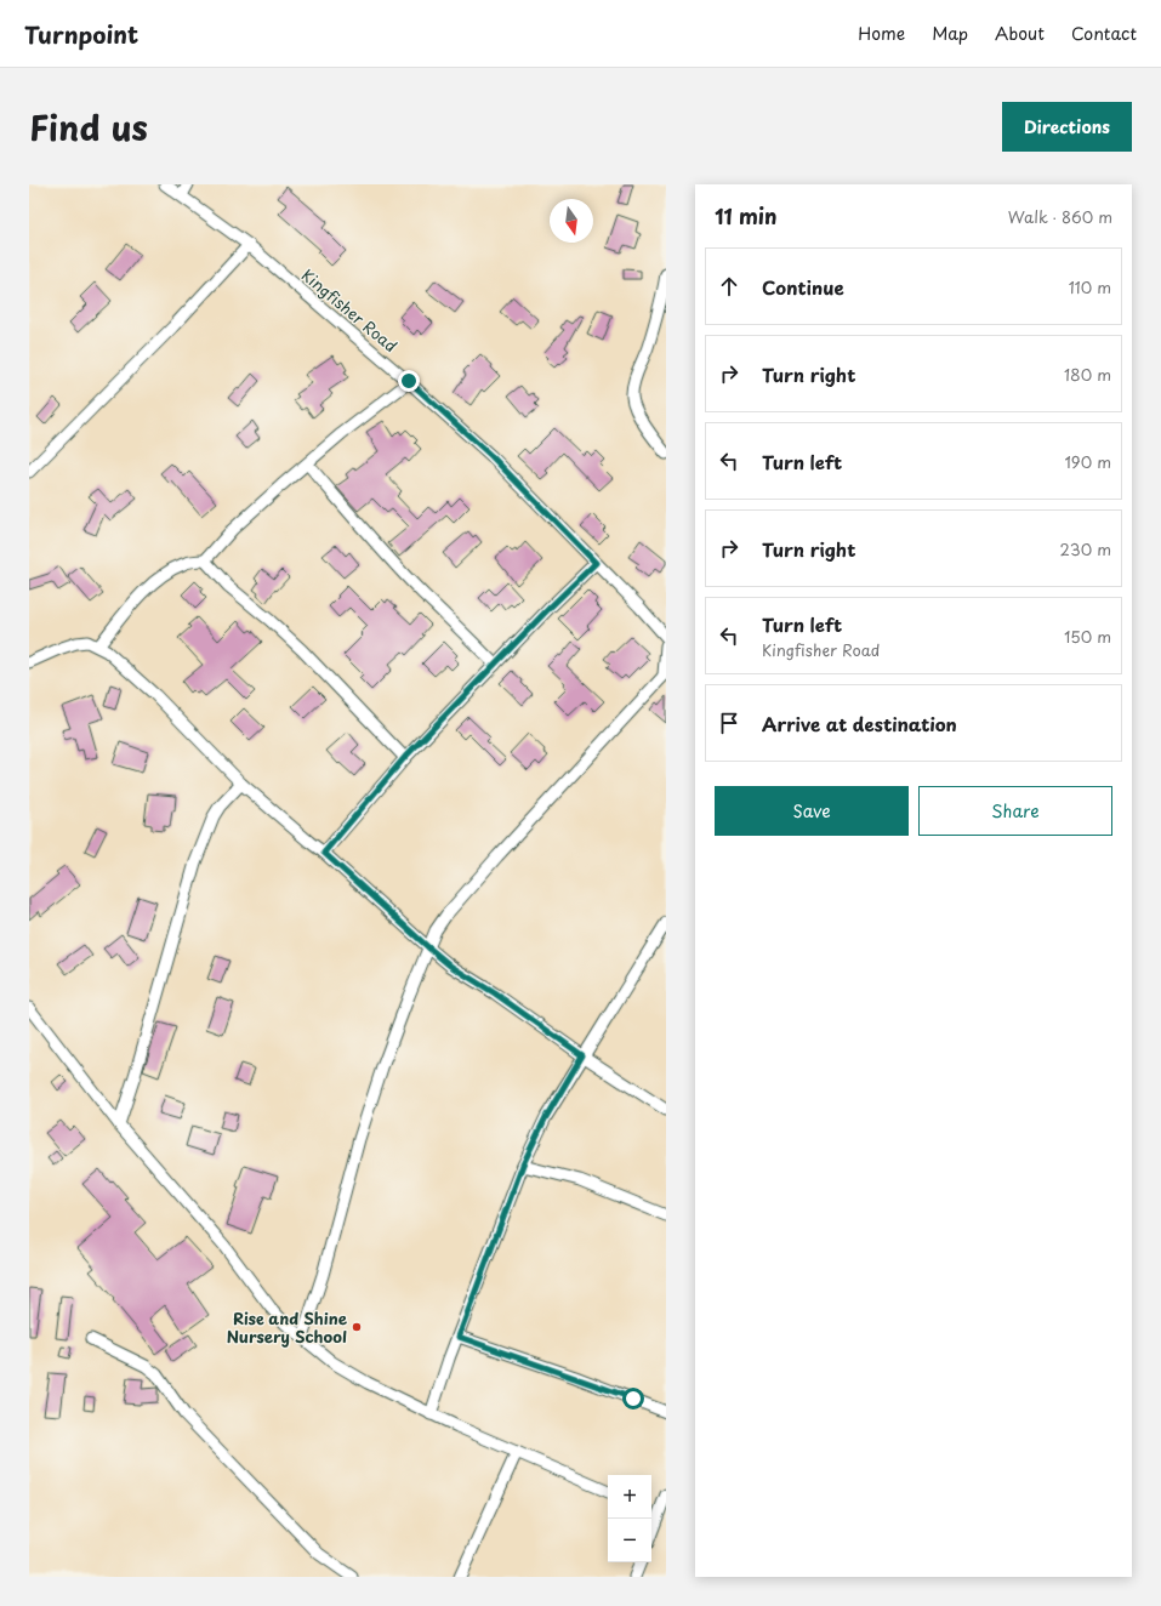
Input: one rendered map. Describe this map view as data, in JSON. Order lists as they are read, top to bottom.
{
  "streets": {
    "street": ["Kingfisher Road"]
  },
  "places": ["Rise and Shine Nursery School"],
  "north": "bottom",
  "page": {
    "header": "Turnpoint",
    "nav": [
      "Home",
      "Map",
      "About",
      "Contact"
    ],
    "title": "Find us",
    "buttons": [
      "Directions",
      ["Save", "Share"]
    ],
    "heading": ["11 min", "Walk · 860 m"],
    "list": [
      ["Continue", "110 m"],
      ["Turn right", "180 m"],
      ["Turn left", "190 m"],
      ["Turn right", "230 m"],
      ["Turn left", "Kingfisher Road", "150 m"],
      "Arrive at destination"
    ],
    "map_buttons": ["+", "−"]
  }
}
